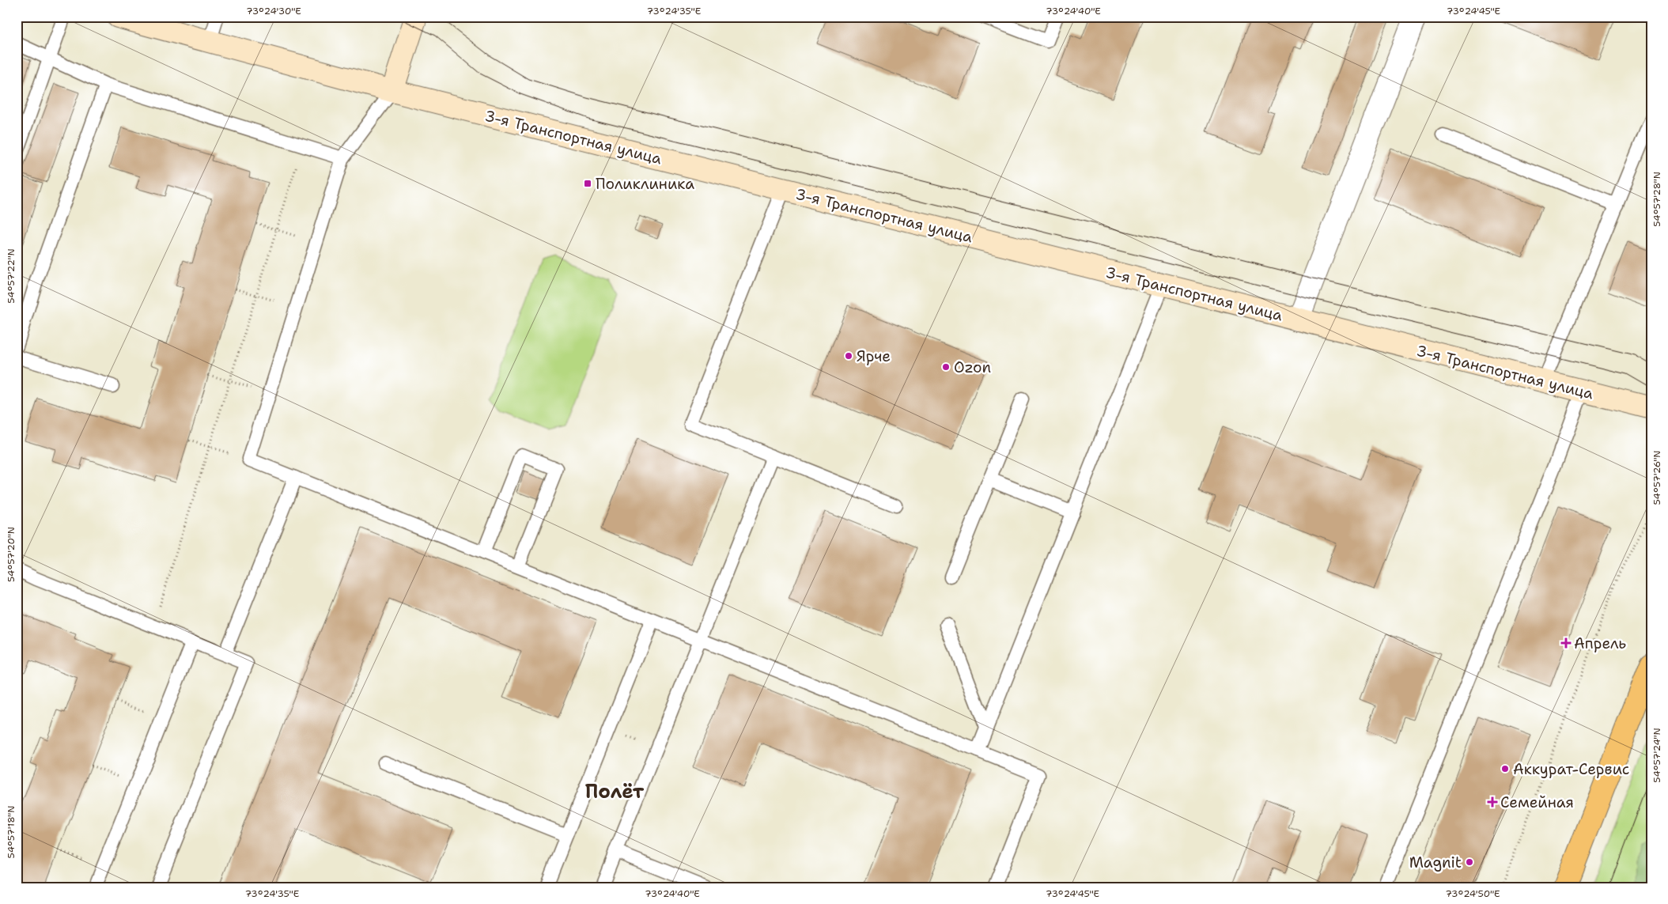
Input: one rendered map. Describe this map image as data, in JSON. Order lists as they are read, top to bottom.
{
  "streets": {
    "main road": ["3-я Транспортная улица"]
  },
  "districts": ["Полёт"],
  "places": {
    "transit": ["Поликлиника"],
    "other": [
      "Ярче",
      "Ozon",
      "Аккурат-Сервис",
      "Magnit"
    ],
    "health": ["Апрель", "Семейная"]
  },
  "coordinates": [
    "73°24'30\"E",
    "73°24'35\"E",
    "73°24'40\"E",
    "73°24'45\"E",
    "54°57'28\"N",
    "54°57'22\"N",
    "54°57'26\"N",
    "54°57'20\"N",
    "54°57'24\"N",
    "54°57'18\"N",
    "73°24'50\"E"
  ]
}
